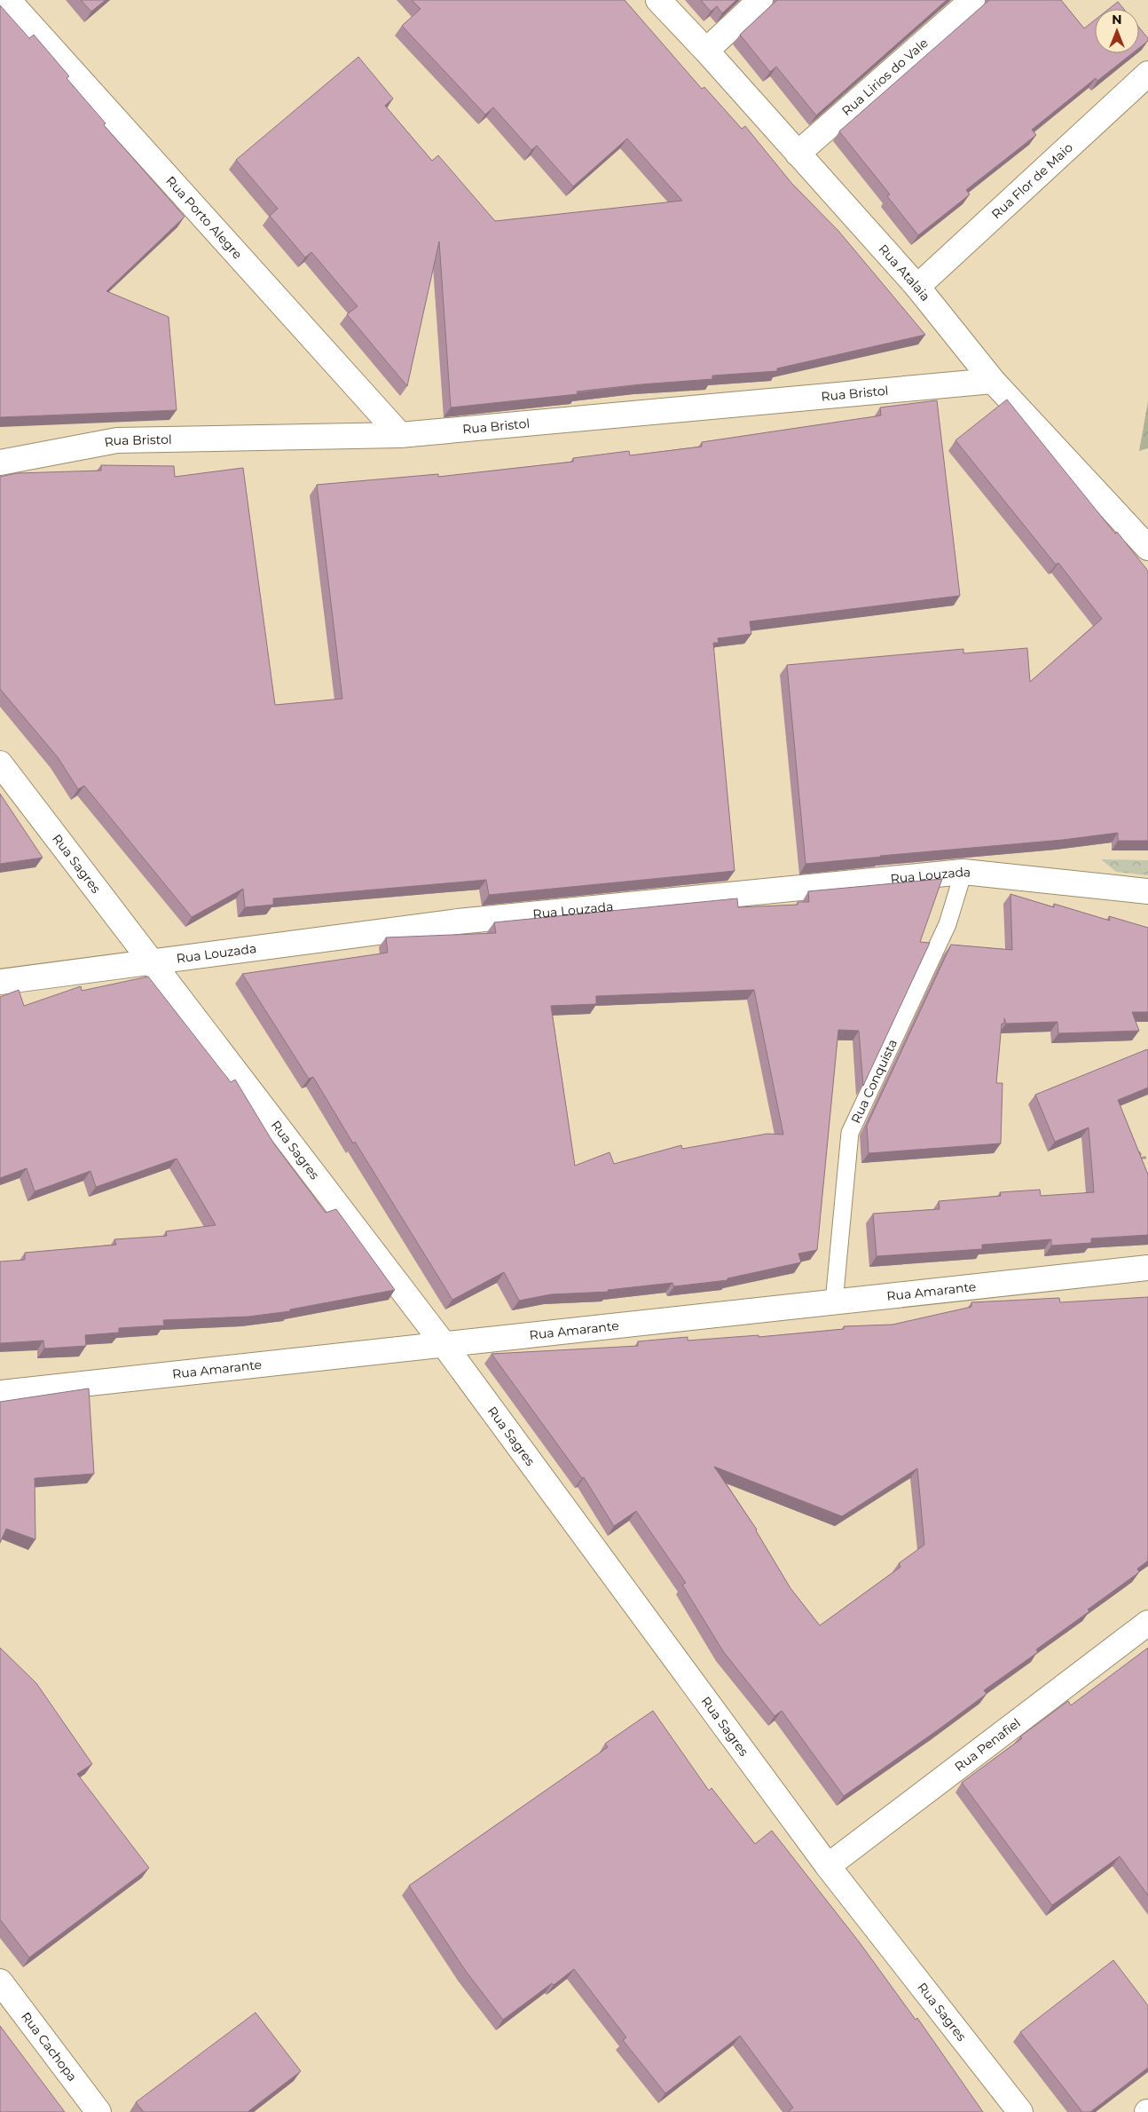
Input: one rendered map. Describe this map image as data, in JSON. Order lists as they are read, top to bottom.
{
  "streets": {
    "street": [
      "Rua Lirios do Vale",
      "Rua Flor de Maio",
      "Rua Porto Alegre",
      "Rua Atalaia",
      "Rua Bristol",
      "Rua Sagres",
      "Rua Louzada",
      "Rua Amarante",
      "Rua Penafiel",
      "Rua Cachopa"
    ],
    "lane": ["Rua Conquista"]
  },
  "crossings": [
    ["Rua Lirios do Vale", "Rua Atalaia"],
    ["Rua Flor de Maio", "Rua Atalaia"],
    ["Rua Porto Alegre", "Rua Bristol"],
    ["Rua Atalaia", "Rua Bristol"],
    ["Rua Sagres", "Rua Louzada"],
    ["Rua Sagres", "Rua Amarante"],
    ["Rua Sagres", "Rua Penafiel"],
    ["Rua Louzada", "Rua Conquista"],
    ["Rua Conquista", "Rua Amarante"]
  ],
  "north": "top"
}
